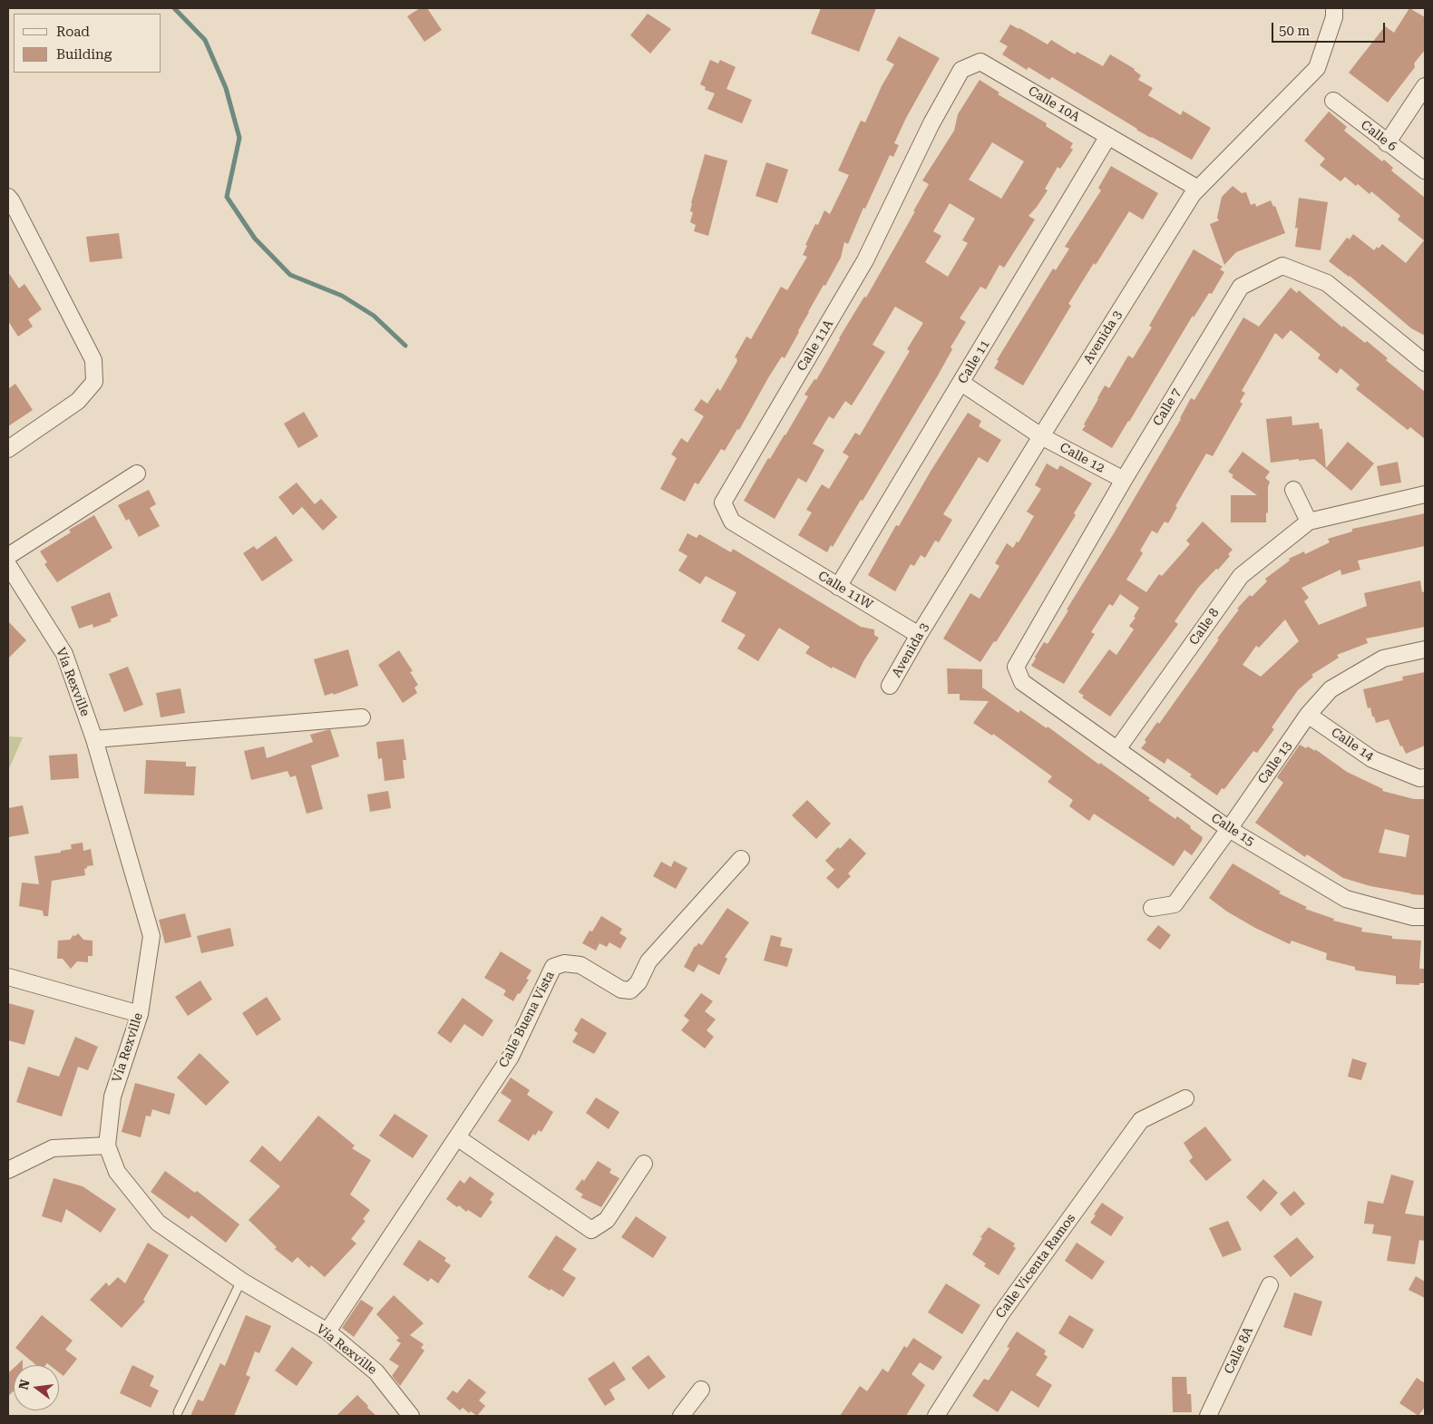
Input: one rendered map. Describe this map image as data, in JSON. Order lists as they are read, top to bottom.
{
  "streets": {
    "street": [
      "Calle 10A",
      "Calle 6",
      "Avenida 3",
      "Calle 11A",
      "Calle 11",
      "Calle 7",
      "Calle 12",
      "Calle 11W",
      "Calle 8",
      "Vía Rexville",
      "Calle 14",
      "Calle 13",
      "Calle 15",
      "Calle Buena Vista",
      "Calle Vicenta Ramos",
      "Calle 8A"
    ]
  },
  "crossings": [
    ["Calle 10A", "Avenida 3"],
    ["Calle 10A", "Calle 11A"],
    ["Calle 10A", "Calle 11"],
    ["Avenida 3", "Calle 12"],
    ["Avenida 3", "Calle 11W"],
    ["Calle 11A", "Calle 11W"],
    ["Calle 11", "Calle 12"],
    ["Calle 11", "Calle 11W"],
    ["Calle 7", "Calle 12"],
    ["Calle 7", "Calle 15"],
    ["Calle 8", "Calle 15"],
    ["Vía Rexville", "Calle Buena Vista"],
    ["Calle 14", "Calle 13"],
    ["Calle 13", "Calle 15"]
  ],
  "legend": ["Road", "Building"],
  "scale_bar": "50 m",
  "north": "left"
}
